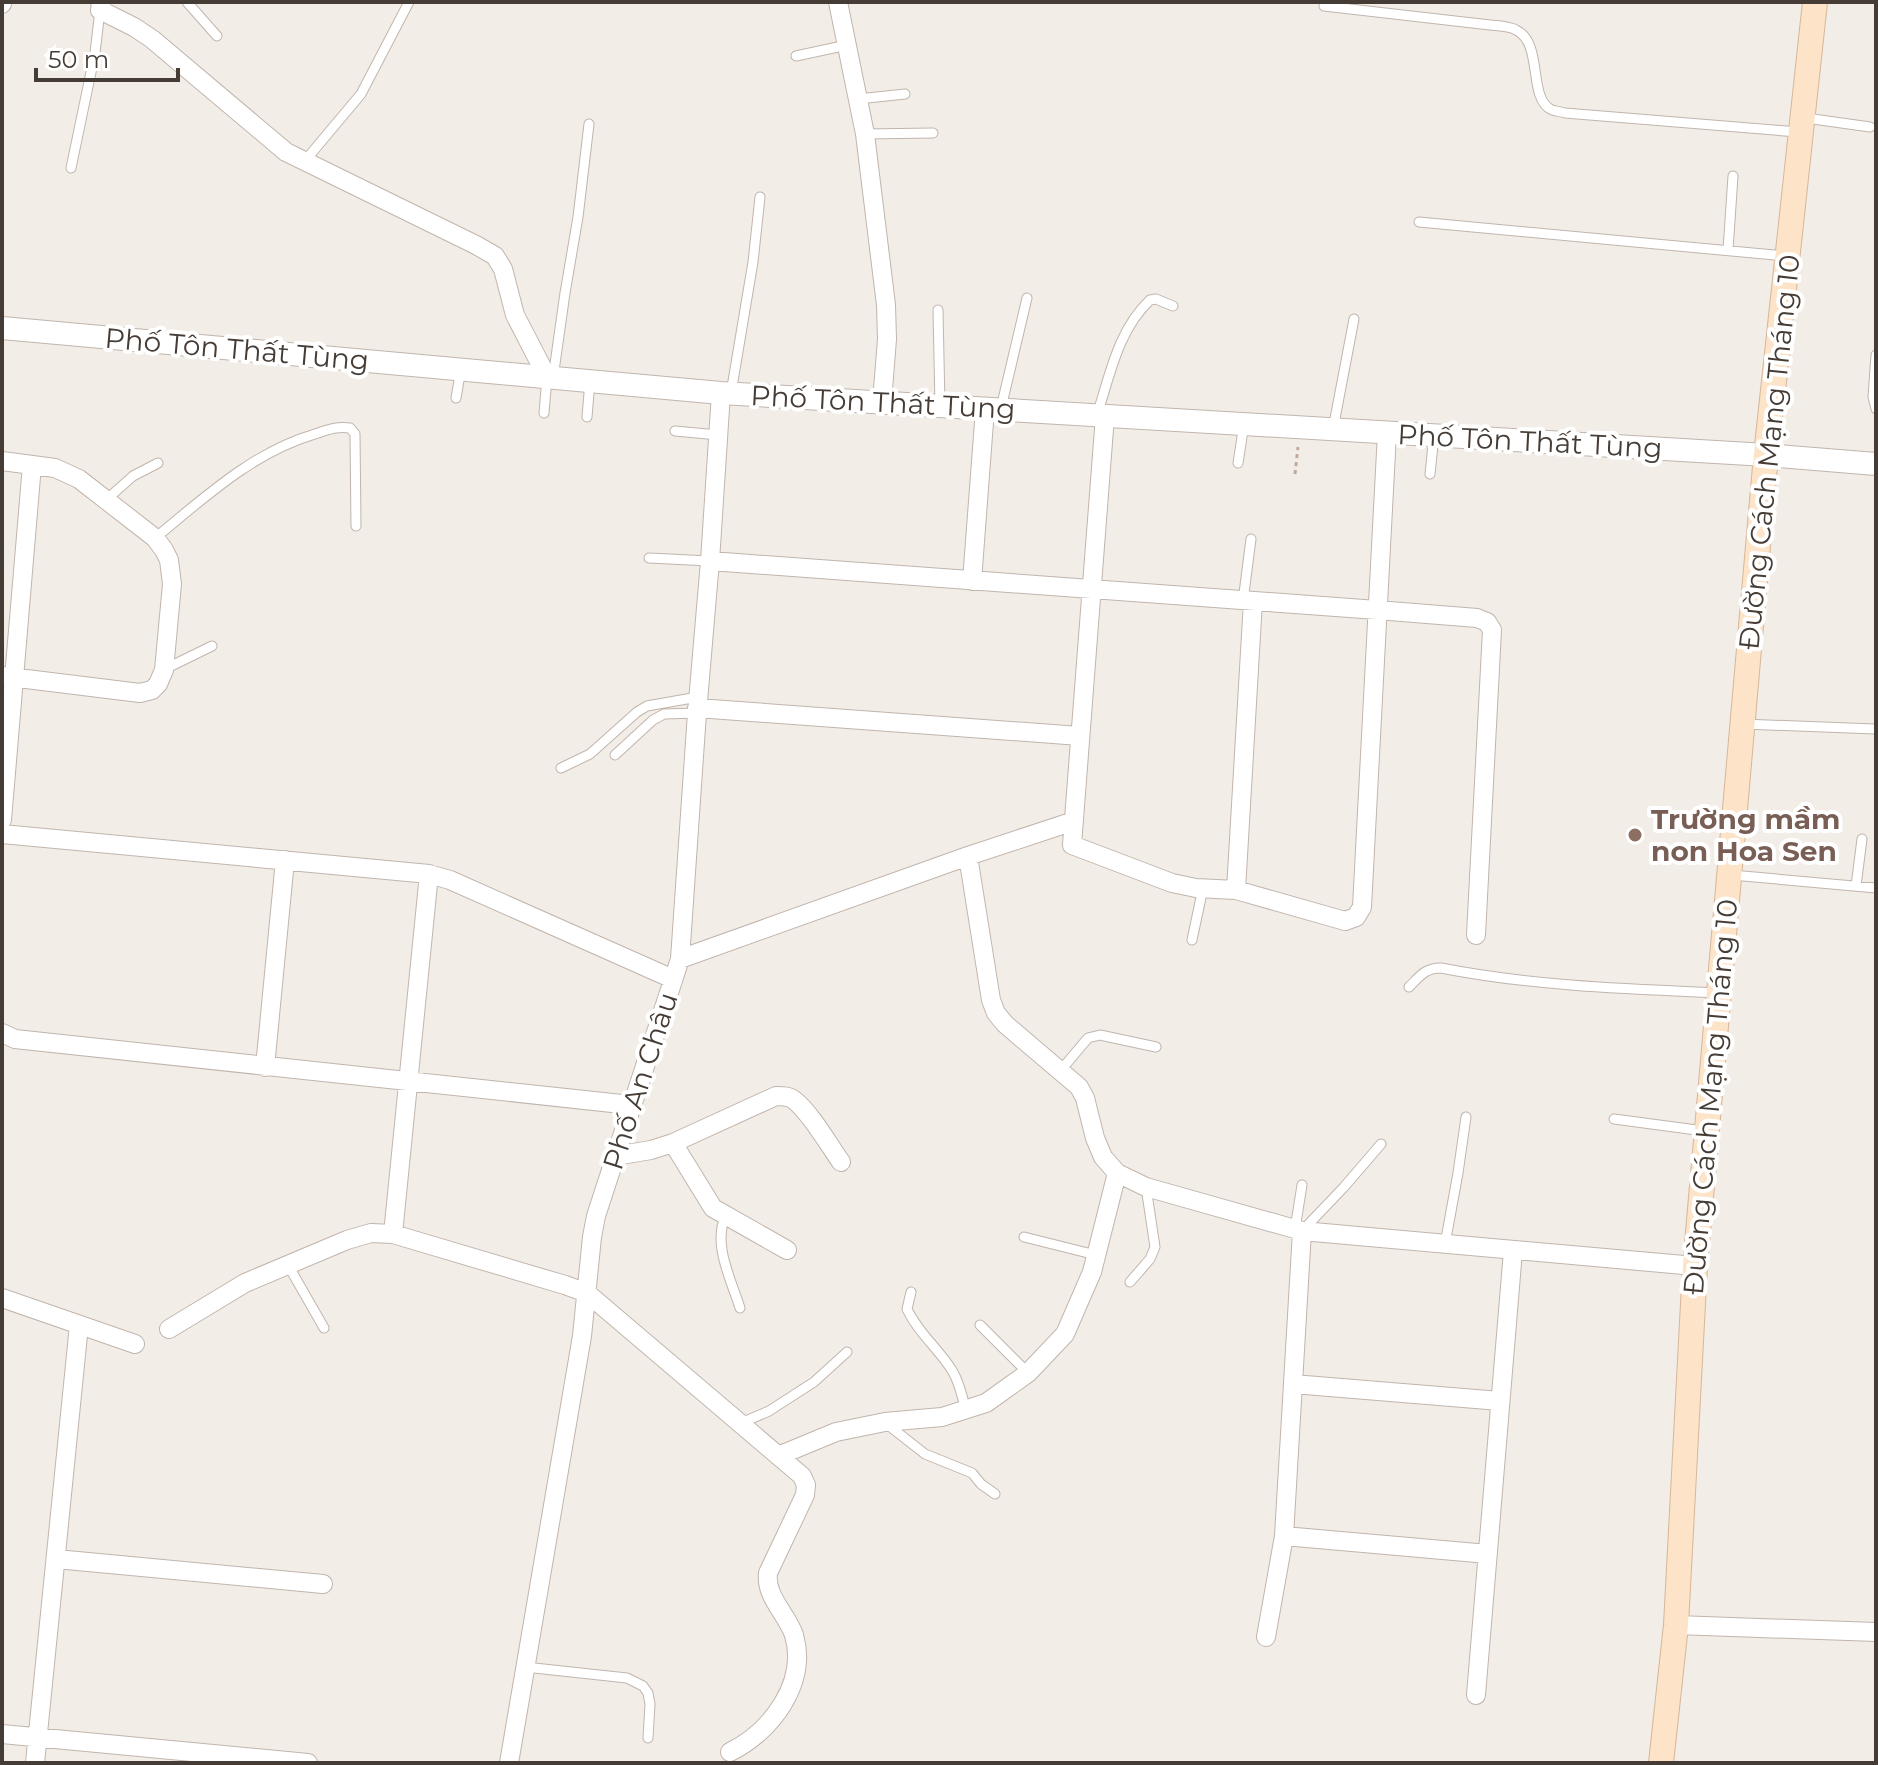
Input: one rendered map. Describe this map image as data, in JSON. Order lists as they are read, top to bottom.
{
  "streets": {
    "main road": ["Đường Cách Mạng Tháng 10"],
    "street": ["Phố Tôn Thất Tùng", "Phố An Châu"]
  },
  "crossings": [
    ["Phố Tôn Thất Tùng", "Đường Cách Mạng Tháng 10"],
    ["Phố Tôn Thất Tùng", "Phố An Châu"]
  ],
  "places": ["Trường mầm non Hoa Sen"],
  "scale_bar": "50 m"
}
